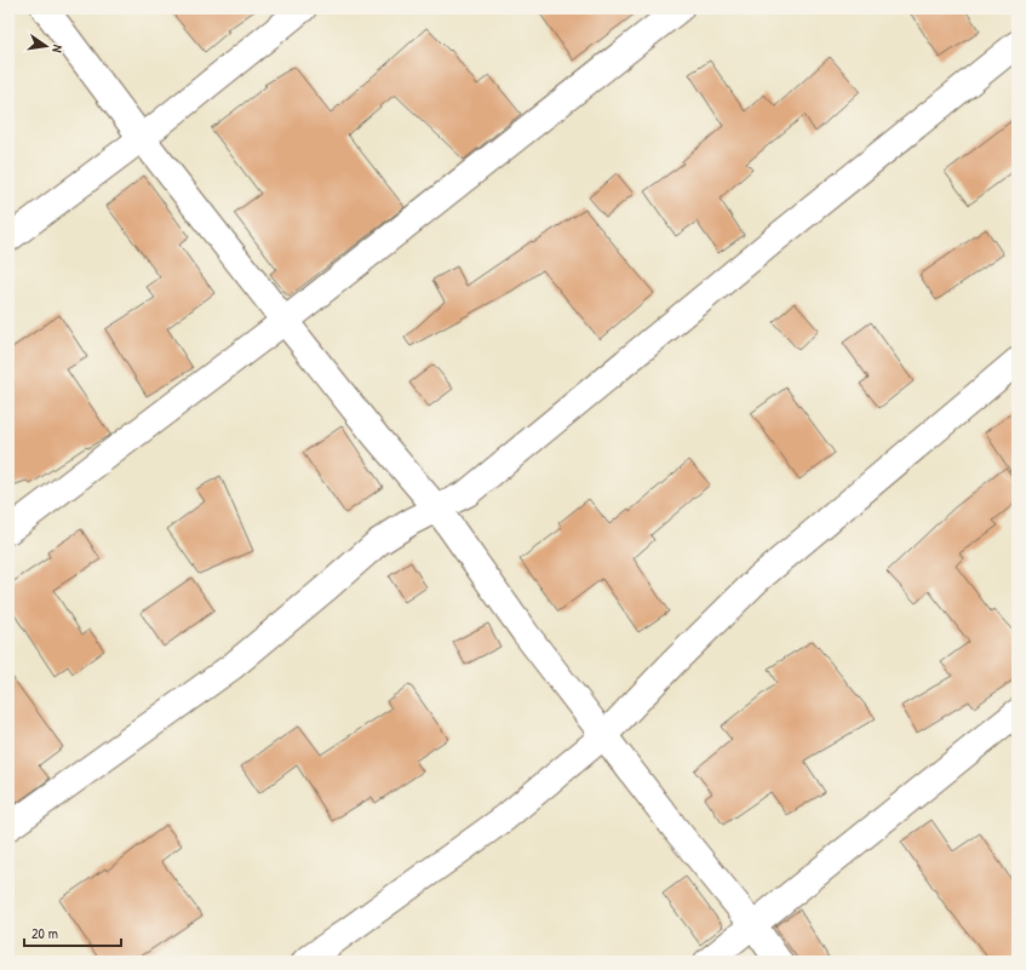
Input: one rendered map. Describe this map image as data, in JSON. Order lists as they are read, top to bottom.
{
  "scale_bar": "20 m",
  "north": "right"
}
